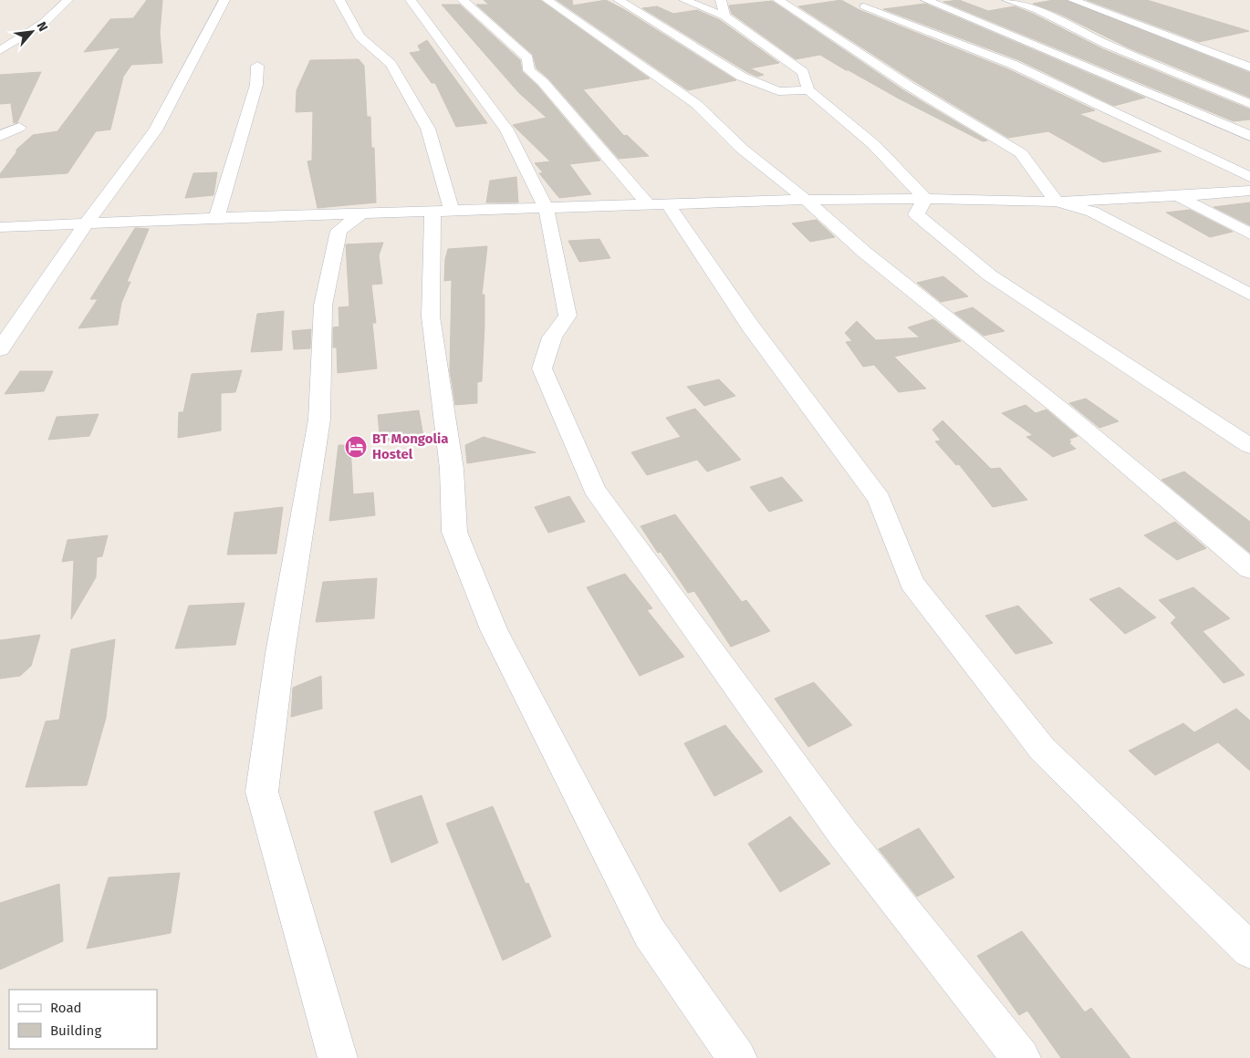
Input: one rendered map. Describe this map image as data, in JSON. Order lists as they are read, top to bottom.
{
  "places": {
    "hotel": ["BT Mongolia Hostel"]
  },
  "legend": ["Road", "Building"],
  "north": "top right"
}
